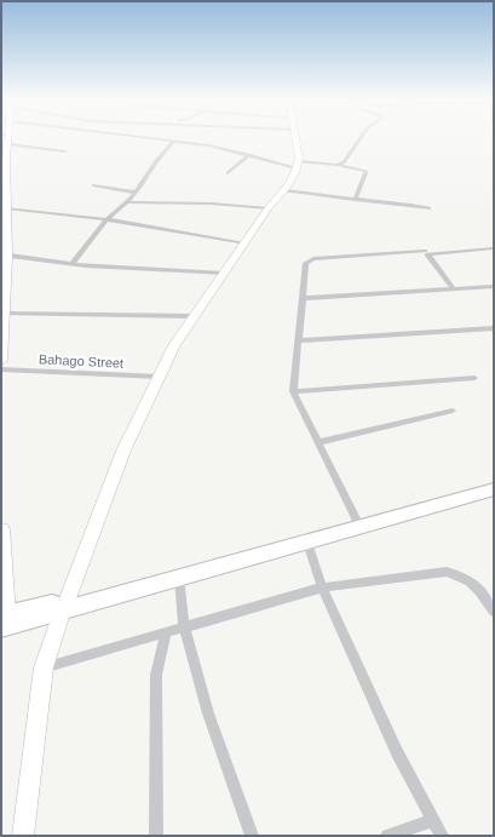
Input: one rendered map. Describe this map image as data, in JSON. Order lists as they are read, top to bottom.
{
  "streets": {
    "street": ["Bahago Street"]
  }
}
